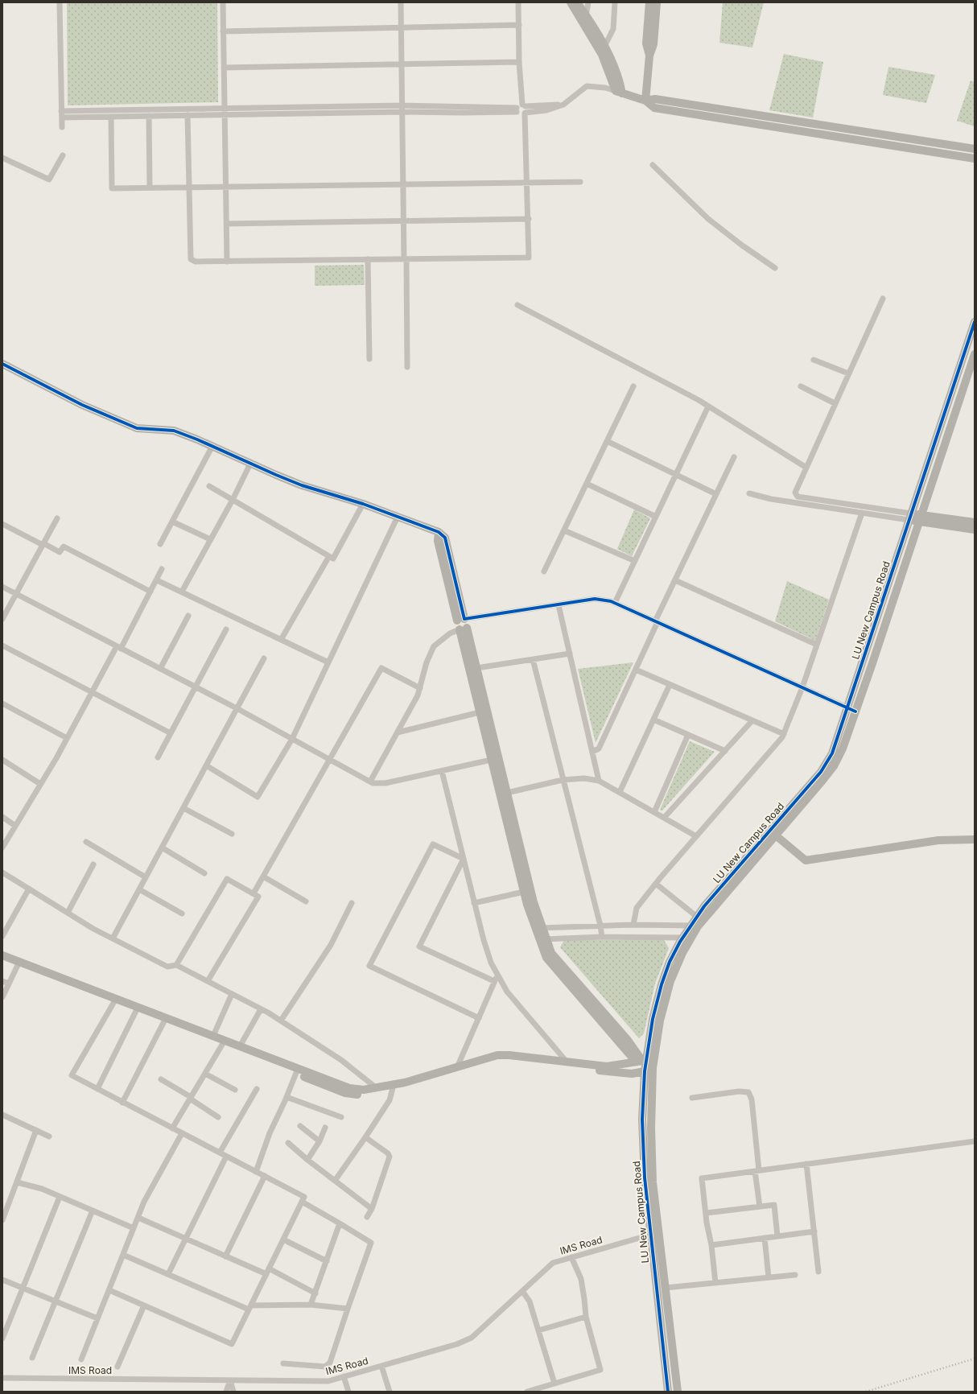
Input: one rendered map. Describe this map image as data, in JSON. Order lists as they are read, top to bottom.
{
  "streets": {
    "street": ["LU New Campus Road", "IMS Road"]
  },
  "crossings": [
    ["LU New Campus Road", "IMS Road"]
  ]
}
